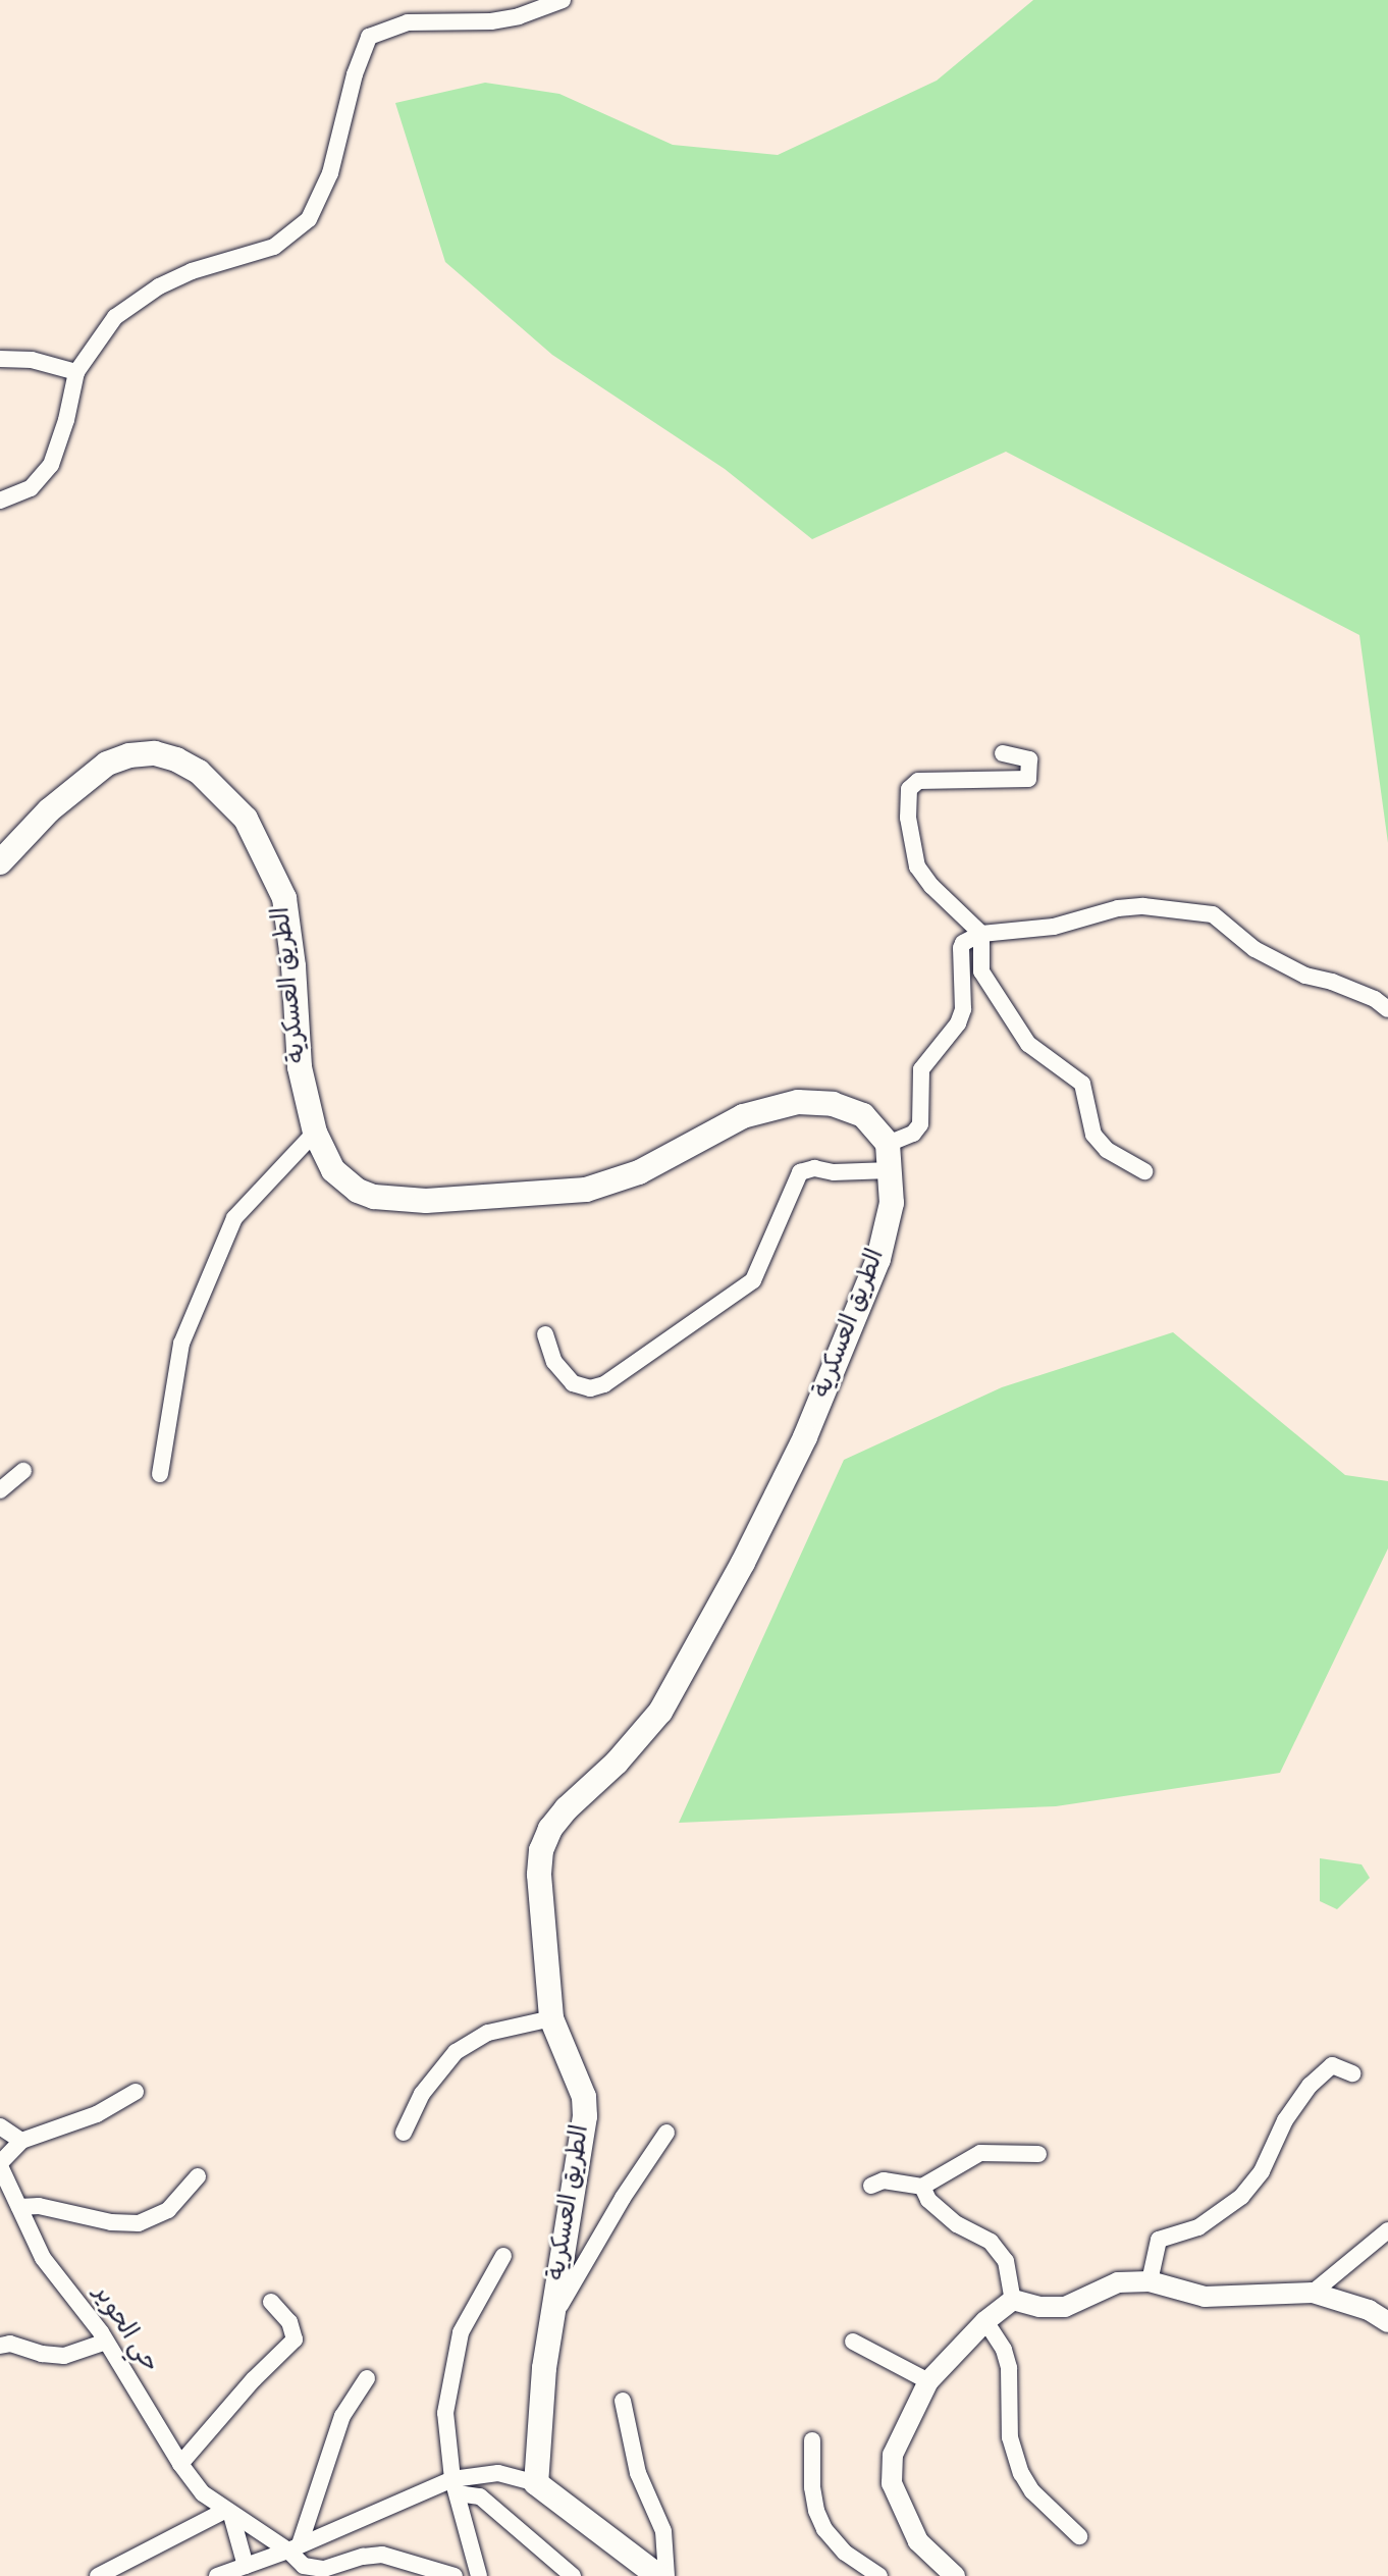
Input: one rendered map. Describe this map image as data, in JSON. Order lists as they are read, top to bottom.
{
  "streets": {
    "main road": ["الطريق العسكرية"],
    "street": ["حي الحوير"]
  }
}
